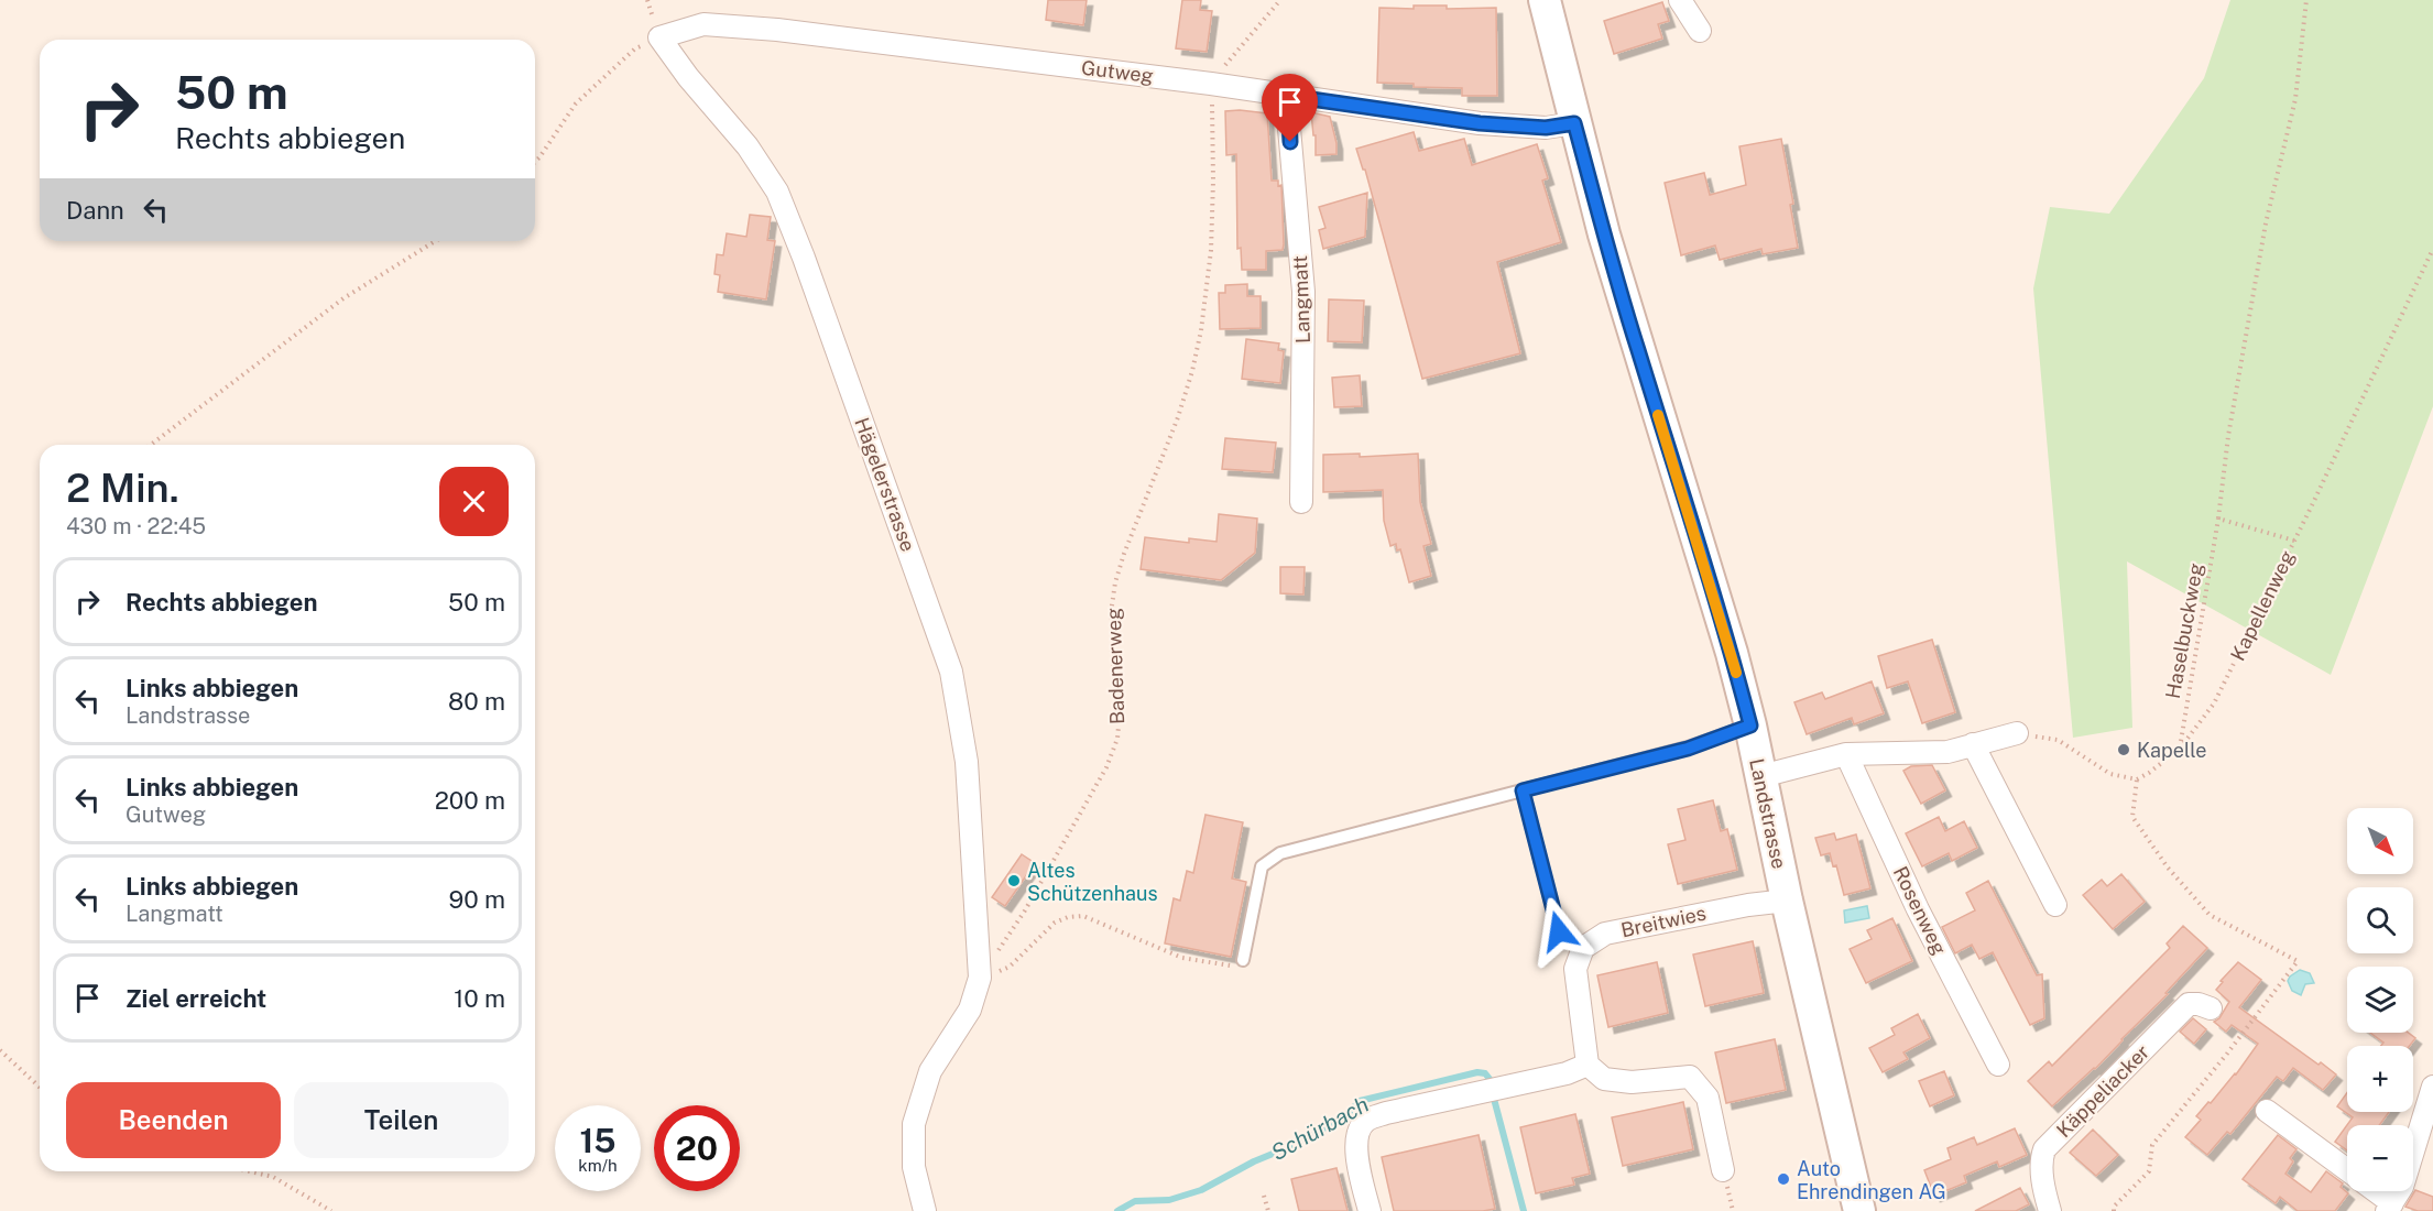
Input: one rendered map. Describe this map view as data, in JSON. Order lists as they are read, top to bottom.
{
  "streets": {
    "main road": ["Landstrasse"],
    "street": [
      "Gutweg",
      "Langmatt",
      "Hägelerstrasse",
      "Rosenweg",
      "Breitwies",
      "Käppeliacker"
    ],
    "path": ["Kapellenweg", "Haselbuckweg", "Badenerweg"]
  },
  "crossings": [
    ["Gutweg", "Langmatt"],
    ["Gutweg", "Hägelerstrasse"],
    ["Gutweg", "Badenerweg"],
    ["Gutweg", "Landstrasse"],
    ["Hägelerstrasse", "Badenerweg"],
    ["Kapellenweg", "Haselbuckweg"],
    ["Landstrasse", "Breitwies"]
  ],
  "water": ["Schürbach"],
  "places": ["Kapelle", "Altes Schützenhaus", "Auto Ehrendingen AG"],
  "north": "bottom right",
  "page": {
    "turn": ["50 m", "Rechts abbiegen"],
    "then": "Dann",
    "heading": ["2 Min.", "430 m · 22:45"],
    "list": [
      {
        "name": "Rechts abbiegen",
        "value": "50 m"
      },
      {
        "name": "Links abbiegen",
        "note": "Landstrasse",
        "value": "80 m"
      },
      {
        "name": "Links abbiegen",
        "note": "Gutweg",
        "value": "200 m"
      },
      {
        "name": "Links abbiegen",
        "note": "Langmatt",
        "value": "90 m"
      },
      {
        "name": "Ziel erreicht",
        "value": "10 m"
      }
    ],
    "map_buttons": ["+", "−"],
    "buttons": ["Beenden", "Teilen"],
    "speed": "15 km/h",
    "limit": "20"
  }
}
